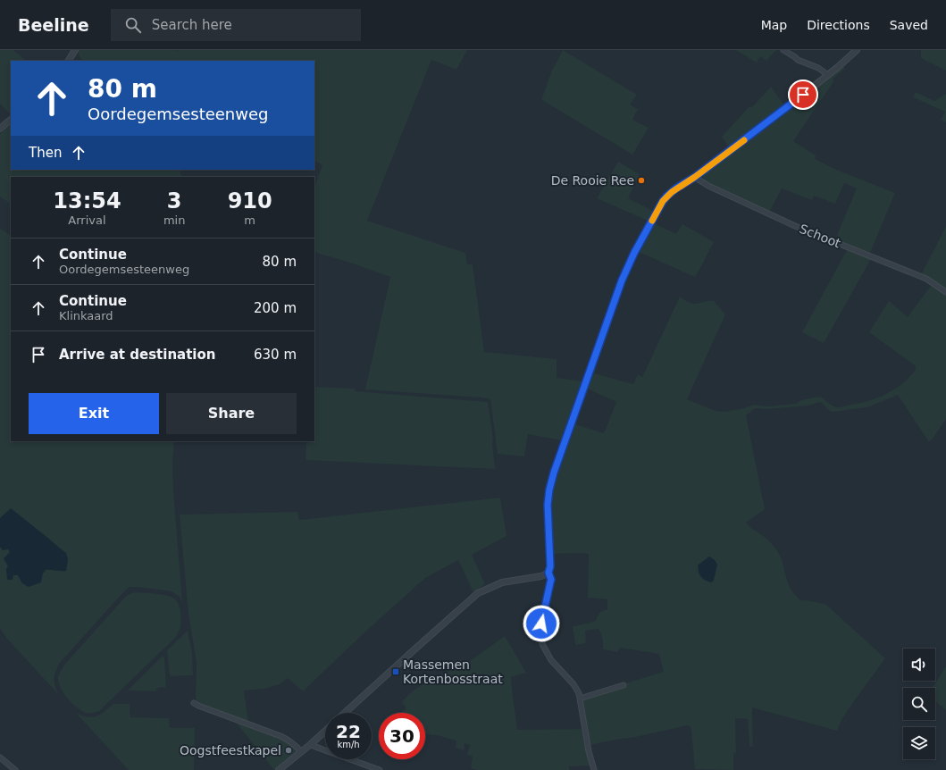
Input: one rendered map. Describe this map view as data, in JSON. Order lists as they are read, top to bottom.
{
  "streets": {
    "street": ["Schoot"]
  },
  "places": {
    "other": ["De Rooie Ree", "Oogstfeestkapel"],
    "transit": ["Massemen Kortenbosstraat"]
  },
  "page": {
    "header": "Beeline",
    "search": "Search here",
    "nav": ["Map", "Directions", "Saved"],
    "turn": ["80 m", "Oordegemsesteenweg"],
    "then": "Then",
    "eta": [
      "13:54",
      "Arrival",
      "3",
      "min",
      "910",
      "m"
    ],
    "list": [
      {
        "name": "Continue",
        "note": "Oordegemsesteenweg",
        "value": "80 m"
      },
      {
        "name": "Continue",
        "note": "Klinkaard",
        "value": "200 m"
      },
      {
        "name": "Arrive at destination",
        "value": "630 m"
      }
    ],
    "buttons": ["Exit", "Share"],
    "speed": "22 km/h",
    "limit": "30"
  }
}
